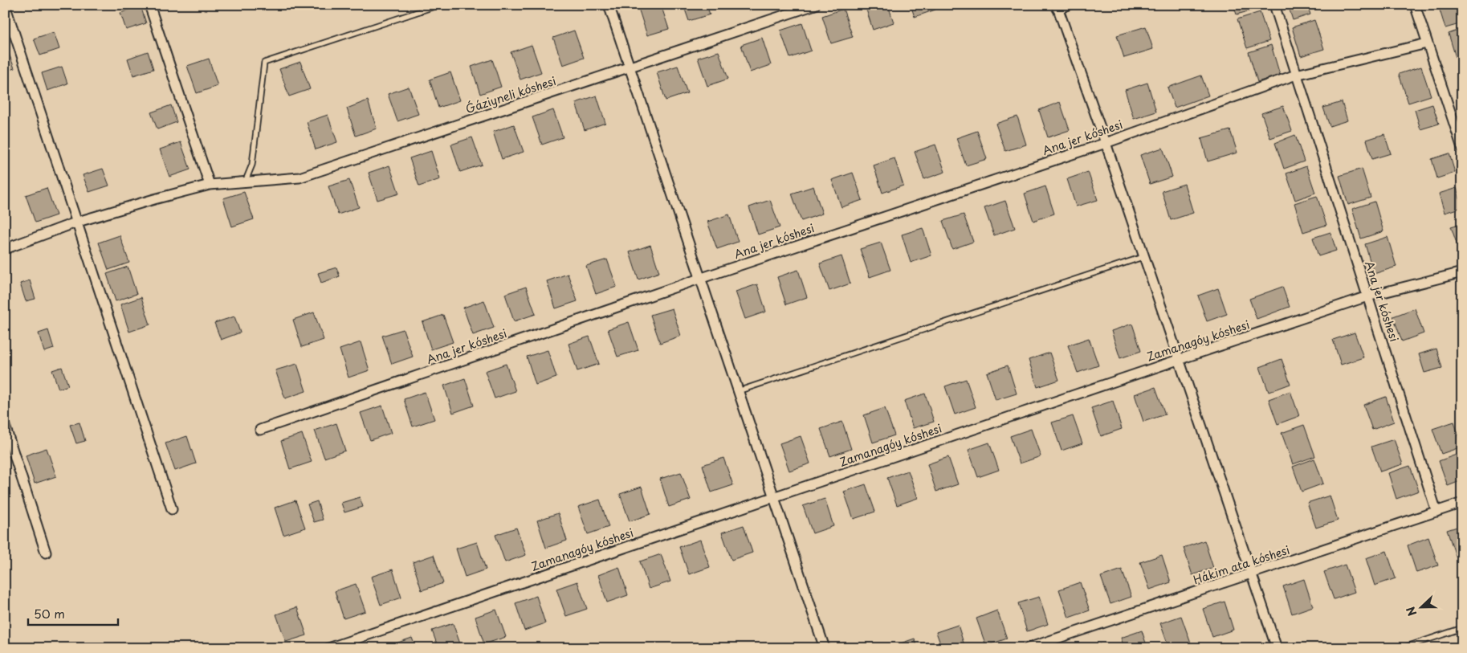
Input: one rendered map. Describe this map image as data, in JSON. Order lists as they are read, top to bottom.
{
  "streets": {
    "street": [
      "Ǵáziyneli kóshesi",
      "Ana jer kóshesi",
      "Zamanagóy kóshesi",
      "Hákim ata kóshesi"
    ]
  },
  "crossings": [
    ["Ana jer kóshesi", "Zamanagóy kóshesi"],
    ["Ana jer kóshesi", "Hákim ata kóshesi"]
  ],
  "scale_bar": "50 m",
  "north": "left"
}
